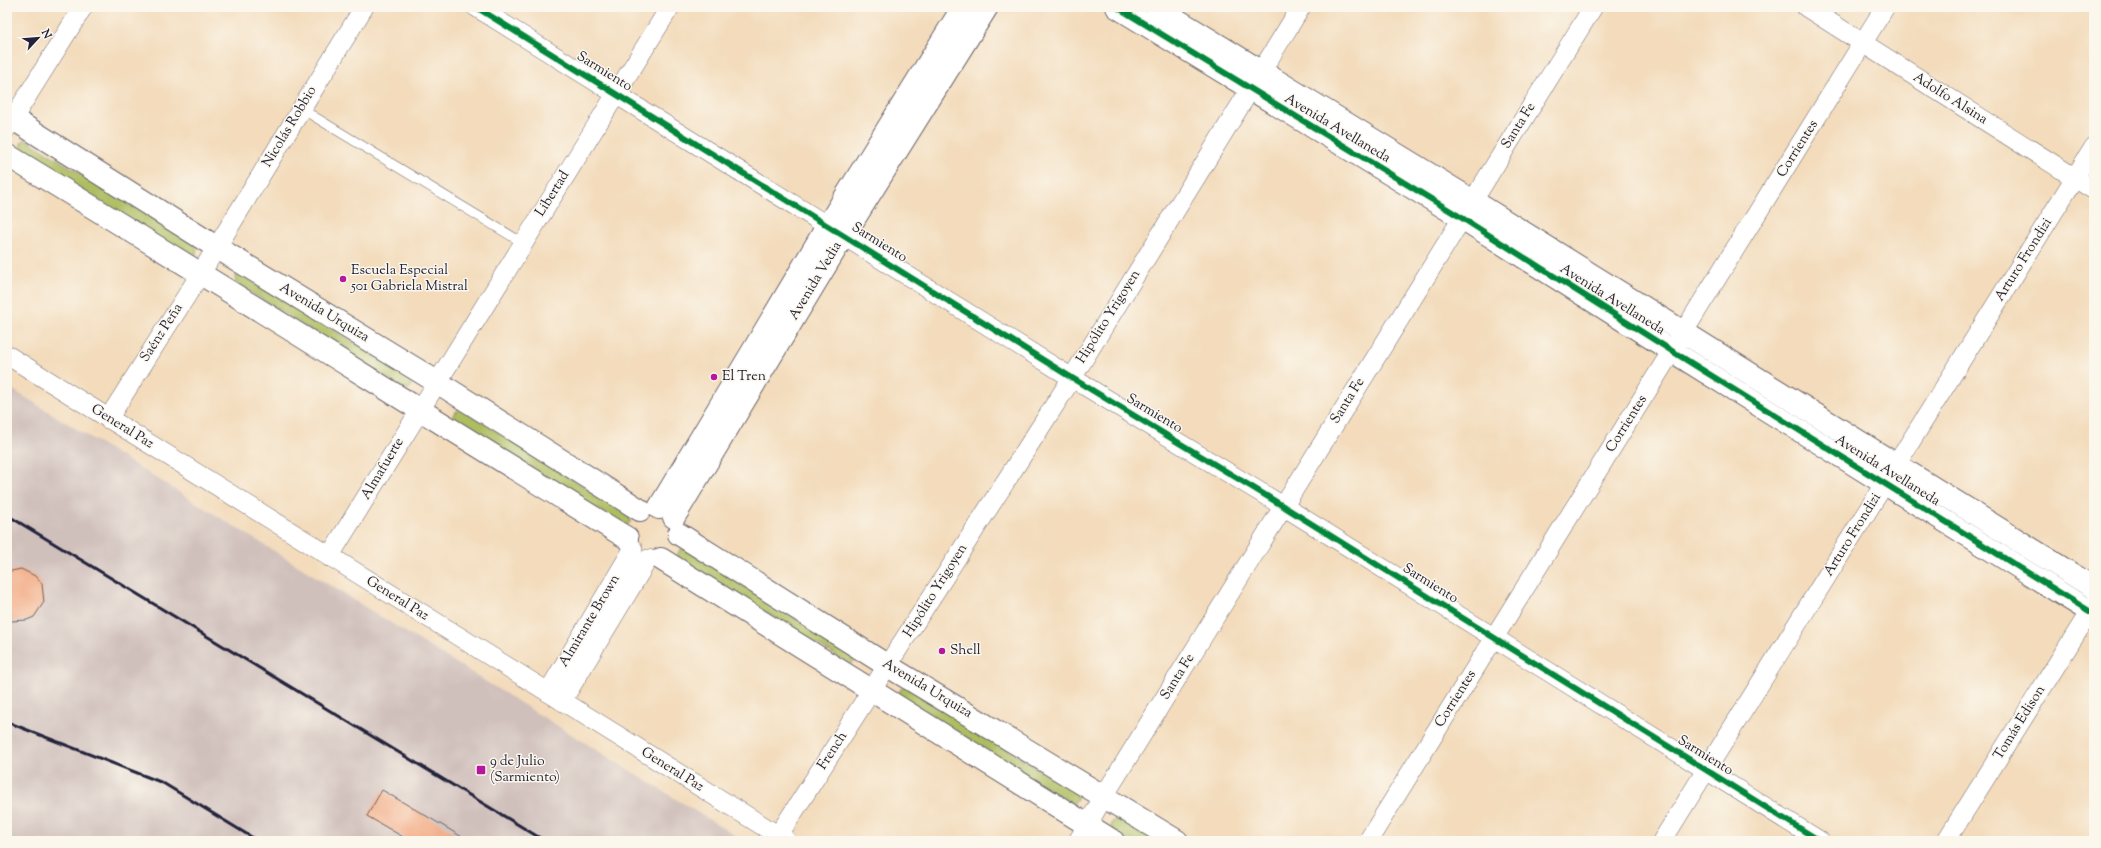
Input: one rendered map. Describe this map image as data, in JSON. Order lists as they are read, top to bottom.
{
  "streets": {
    "main road": ["Avenida Avellaneda", "Avenida Vedia", "Avenida Urquiza"],
    "street": [
      "Sarmiento",
      "Adolfo Alsina",
      "Santa Fe",
      "Nicolás Robbio",
      "Corrientes",
      "Libertad",
      "Arturo Frondizi",
      "Hipólito Yrigoyen",
      "Saénz Peña",
      "General Paz",
      "Almafuerte",
      "Almirante Brown",
      "Tomás Edison",
      "French"
    ]
  },
  "crossings": [
    ["Sarmiento", "Santa Fe"],
    ["Sarmiento", "Corrientes"],
    ["Sarmiento", "Libertad"],
    ["Sarmiento", "Arturo Frondizi"],
    ["Sarmiento", "Avenida Vedia"],
    ["Sarmiento", "Hipólito Yrigoyen"],
    ["Adolfo Alsina", "Corrientes"],
    ["Adolfo Alsina", "Arturo Frondizi"],
    ["Santa Fe", "Avenida Avellaneda"],
    ["Santa Fe", "Avenida Urquiza"],
    ["Nicolás Robbio", "Avenida Urquiza"],
    ["Nicolás Robbio", "Saénz Peña"],
    ["Avenida Avellaneda", "Corrientes"],
    ["Avenida Avellaneda", "Arturo Frondizi"],
    ["Avenida Avellaneda", "Hipólito Yrigoyen"],
    ["Avenida Avellaneda", "Tomás Edison"],
    ["Libertad", "Avenida Urquiza"],
    ["Libertad", "Almafuerte"],
    ["Avenida Vedia", "Avenida Urquiza"],
    ["Avenida Urquiza", "Hipólito Yrigoyen"],
    ["Avenida Urquiza", "Saénz Peña"],
    ["Avenida Urquiza", "Almafuerte"],
    ["Avenida Urquiza", "French"],
    ["Hipólito Yrigoyen", "French"],
    ["Saénz Peña", "General Paz"],
    ["General Paz", "Almafuerte"],
    ["General Paz", "Almirante Brown"],
    ["General Paz", "French"]
  ],
  "places": {
    "other": ["Escuela Especial 501 Gabriela Mistral", "El Tren", "Shell"],
    "transit": ["9 de Julio (Sarmiento)"]
  },
  "north": "top right"
}
